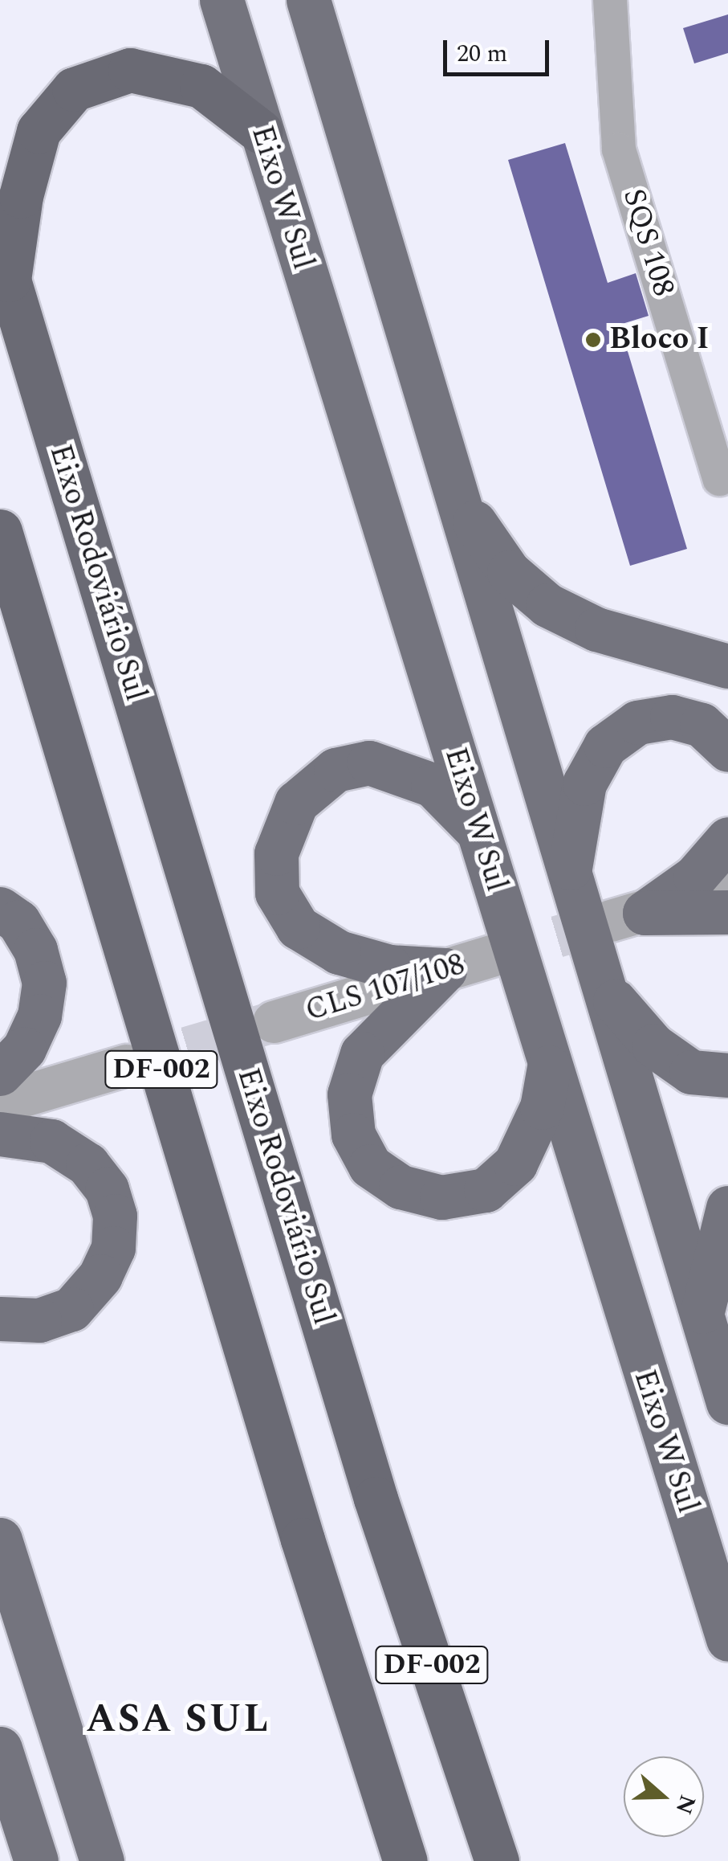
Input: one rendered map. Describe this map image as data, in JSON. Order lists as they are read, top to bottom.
{
  "streets": {
    "highway": ["Eixo Rodoviário Sul", "DF-002"],
    "main road": ["Eixo W Sul"],
    "street": ["SQS 108", "CLS 107/108"]
  },
  "districts": ["ASA SUL"],
  "places": ["Bloco I"],
  "scale_bar": "20 m",
  "north": "right"
}
